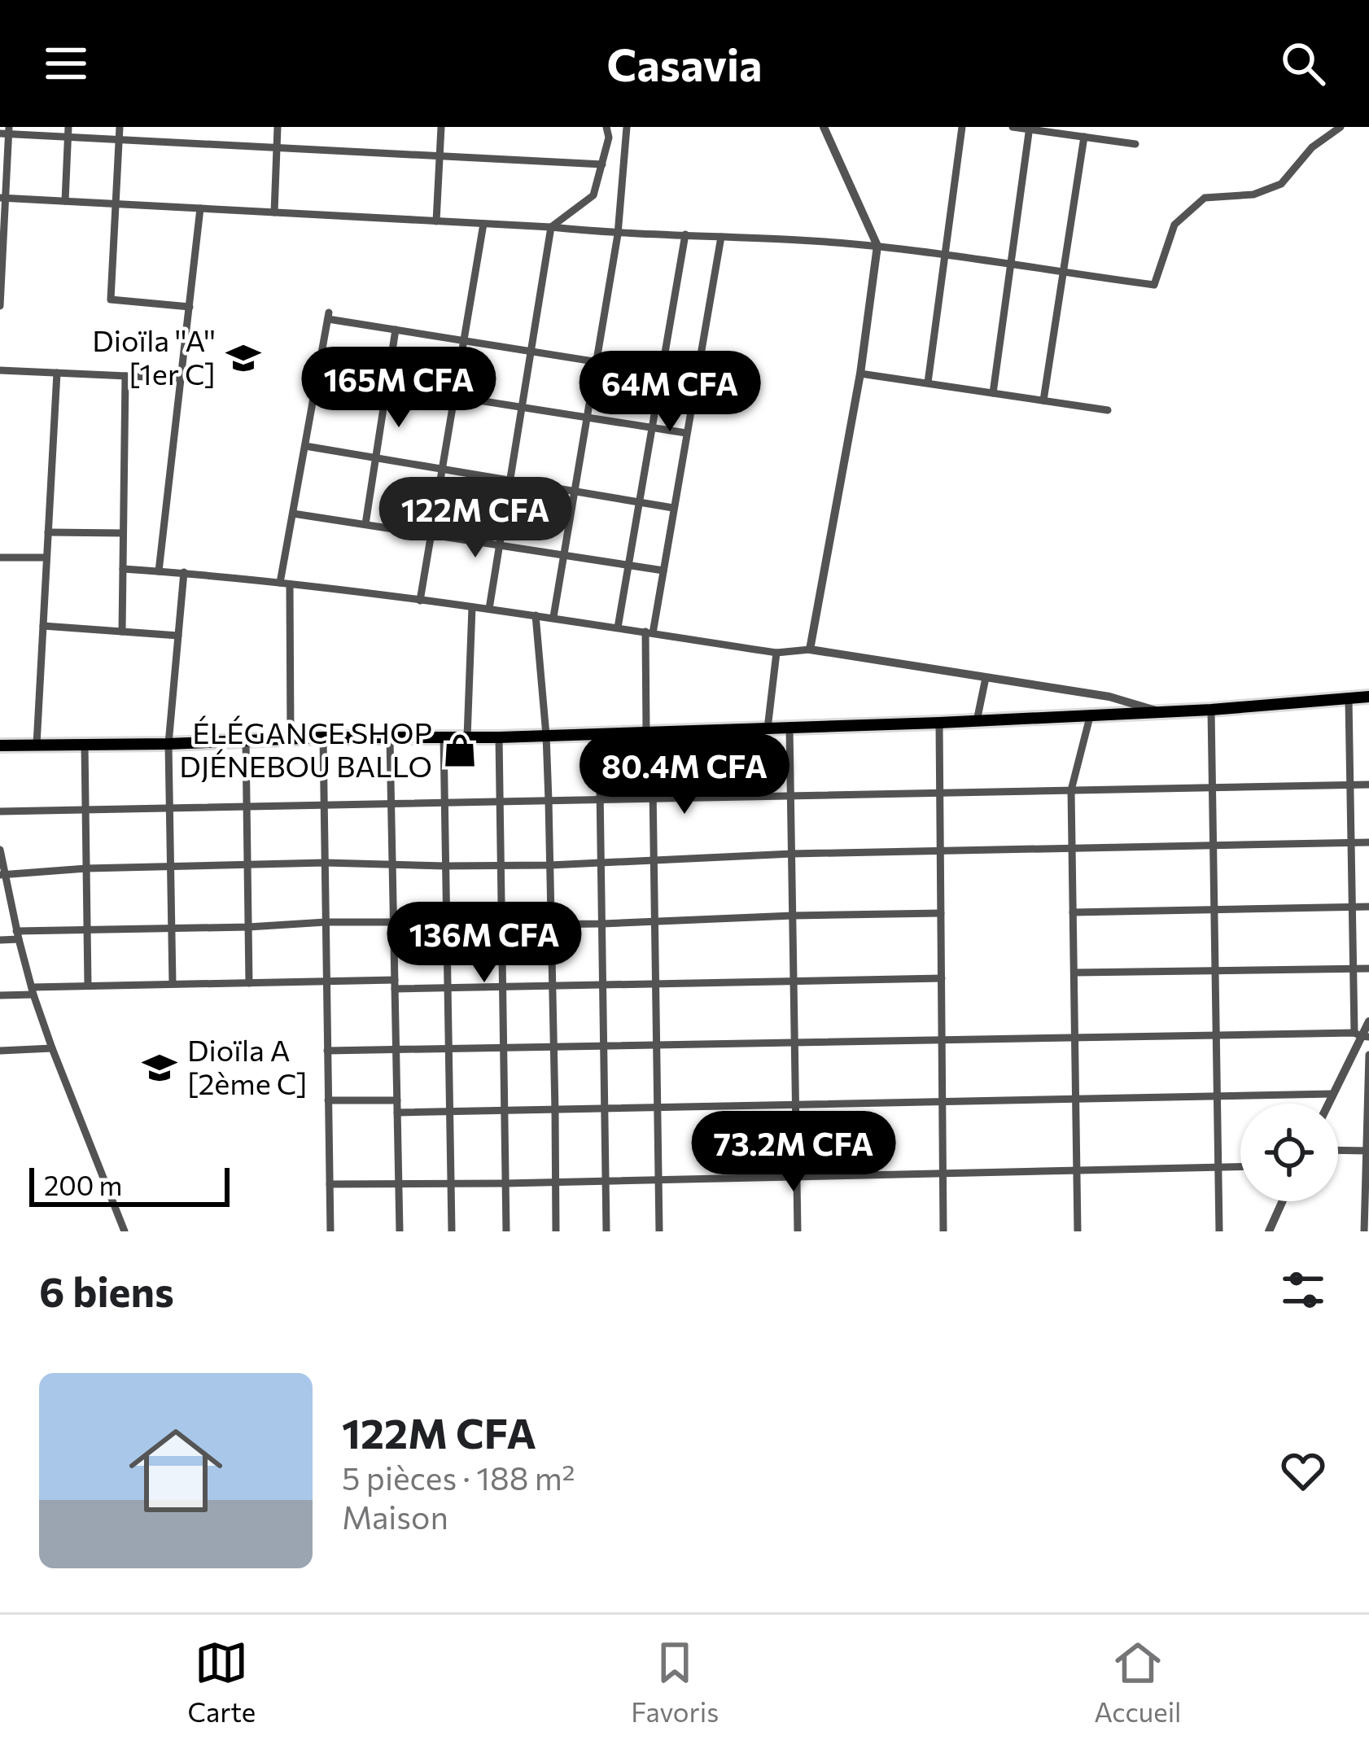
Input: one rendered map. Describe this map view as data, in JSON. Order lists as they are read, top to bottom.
{
  "places": {
    "school or university": ["Dioïla ''A'' [1er C]", "Dioïla A [2ème C]"],
    "shop": ["ÉLÉGANCE SHOP DJÉNEBOU BALLO"]
  },
  "scale_bar": "200 m",
  "page": {
    "header": "Casavia",
    "price": [
      "165M CFA",
      "64M CFA",
      "122M CFA",
      "80.4M CFA",
      "136M CFA",
      "73.2M CFA"
    ],
    "scale": "200 m",
    "heading": "6 biens",
    "list": [
      {
        "name": "122M CFA",
        "note": "5 pièces · 188 m² · Maison"
      }
    ],
    "tabs": ["Carte", "Favoris", "Accueil"]
  }
}
